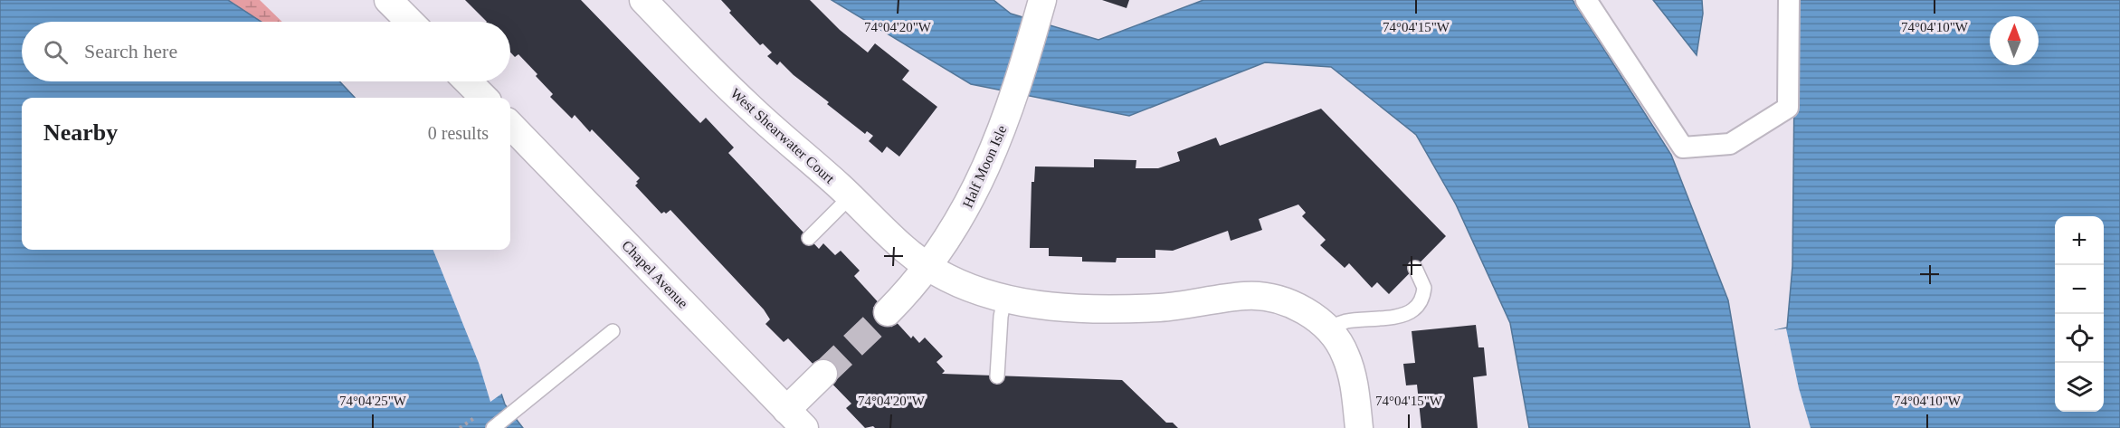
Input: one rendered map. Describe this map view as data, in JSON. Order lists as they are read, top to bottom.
{
  "streets": {
    "street": ["West Shearwater Court", "Half Moon Isle", "Chapel Avenue"]
  },
  "crossings": [
    ["West Shearwater Court", "Half Moon Isle"]
  ],
  "north": "top",
  "page": {
    "search": "Search here",
    "heading": ["Nearby", "0 results"],
    "map_buttons": ["+", "−"]
  },
  "coordinates": [
    "74°04'20\"W",
    "74°04'15\"W",
    "74°04'10\"W",
    "74°04'25\"W"
  ]
}
